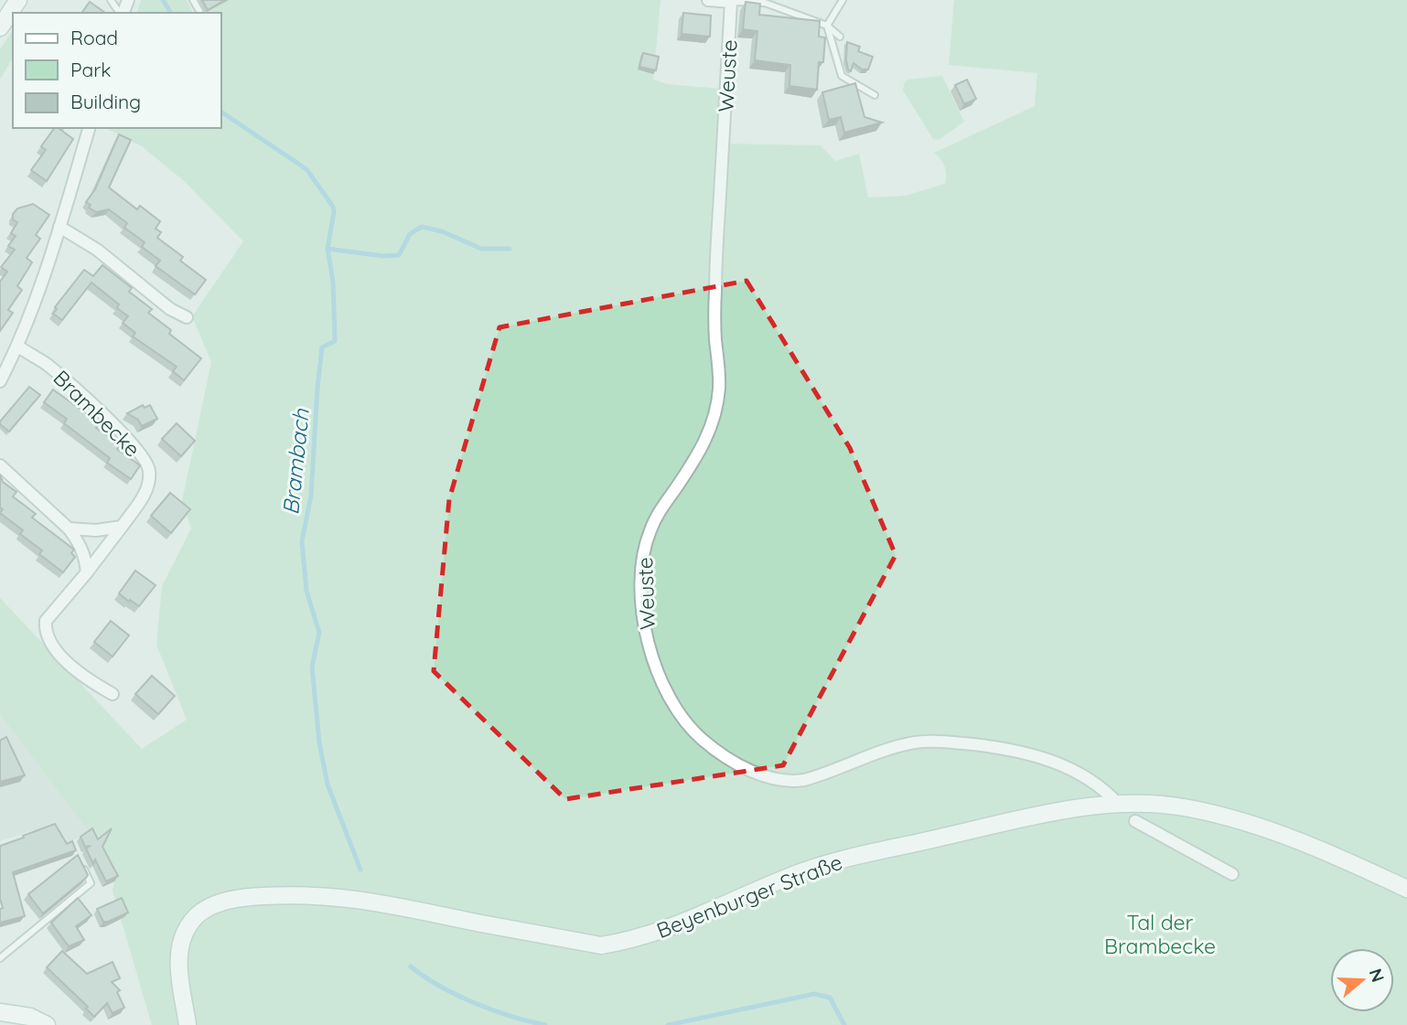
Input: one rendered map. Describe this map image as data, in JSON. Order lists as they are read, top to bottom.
{
  "streets": {
    "main road": ["Beyenburger Straße"],
    "street": ["Weuste", "Brambecke"]
  },
  "crossings": [
    ["Weuste", "Beyenburger Straße"]
  ],
  "water": ["Brambach"],
  "parks": ["Tal der Brambecke"],
  "legend": ["Road", "Park", "Building"],
  "north": "right"
}
